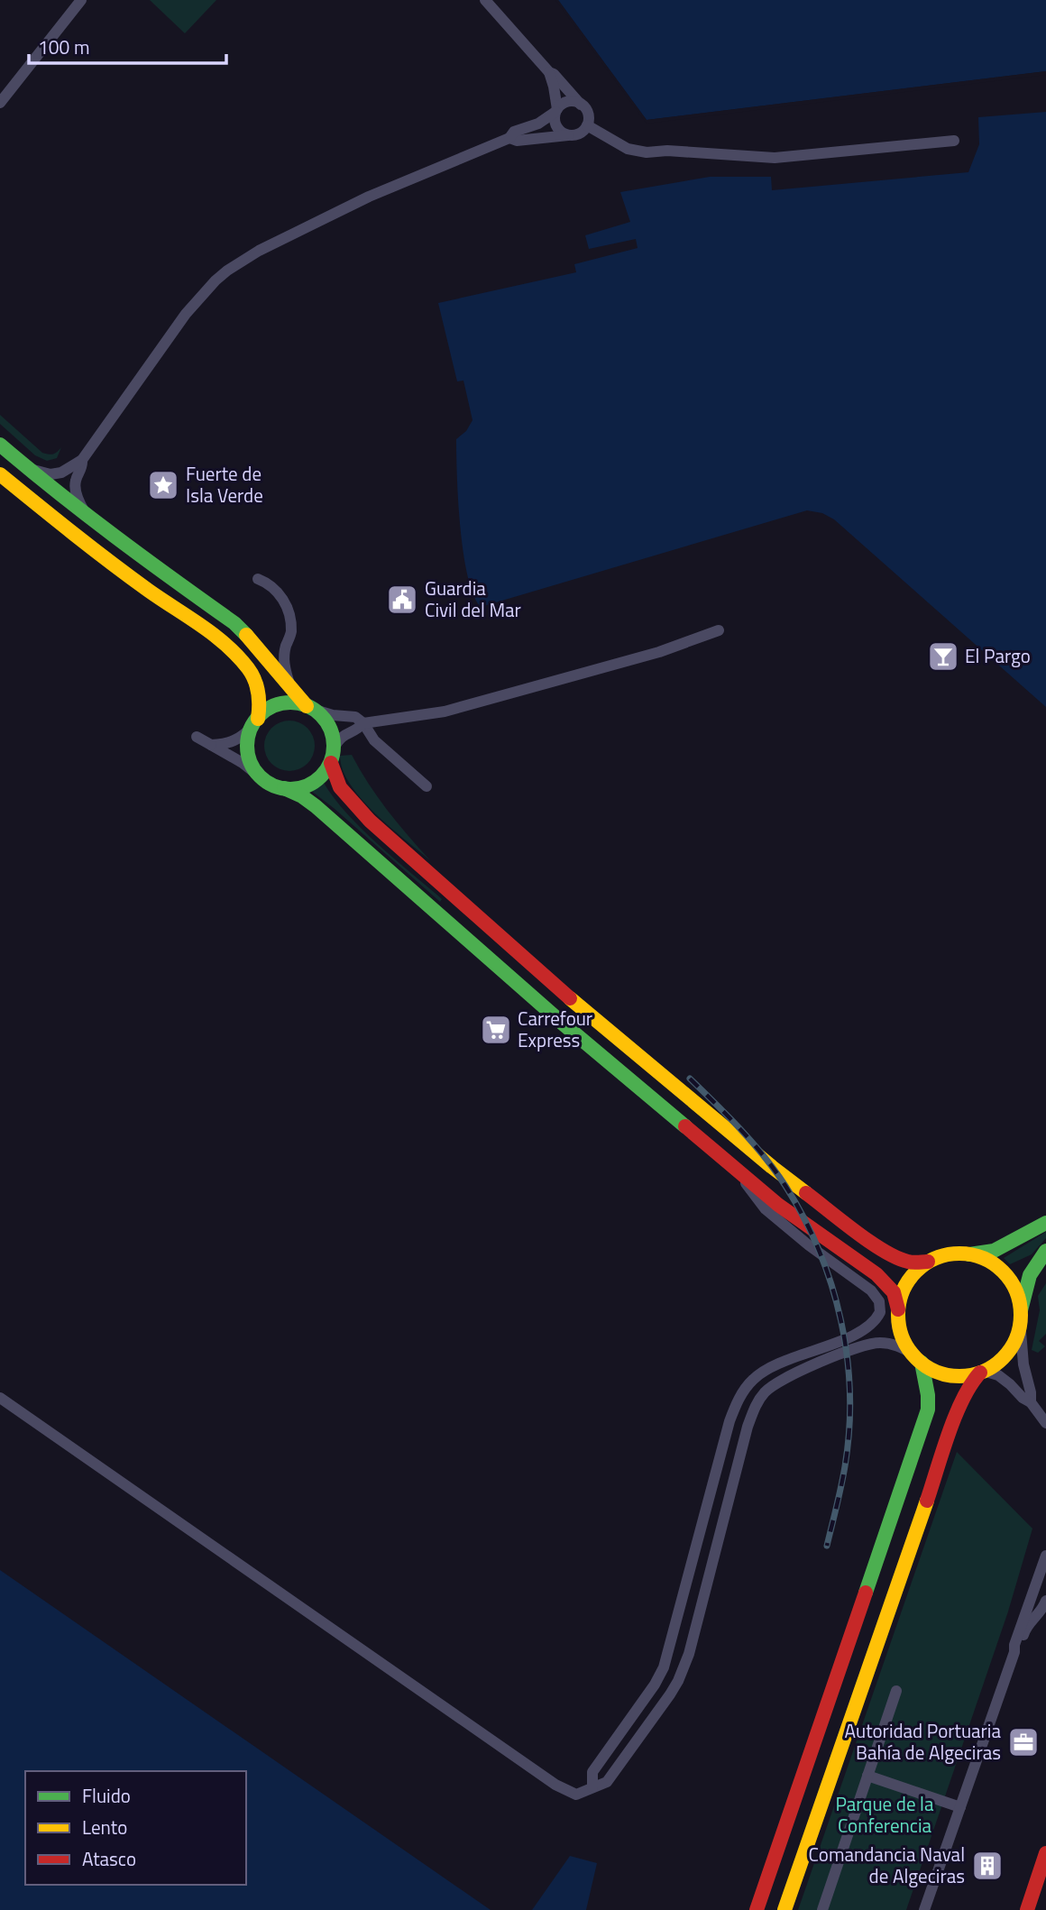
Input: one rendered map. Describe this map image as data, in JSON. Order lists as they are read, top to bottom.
{
  "parks": ["Parque de la Conferencia"],
  "places": {
    "place": ["Fuerte de Isla Verde"],
    "public building": ["Guardia Civil del Mar"],
    "bar": ["El Pargo"],
    "supermarket": ["Carrefour Express"],
    "office": ["Autoridad Portuaria Bahía de Algeciras"],
    "building": ["Comandancia Naval de Algeciras"]
  },
  "legend": ["Fluido", "Lento", "Atasco"],
  "scale_bar": "100 m"
}
